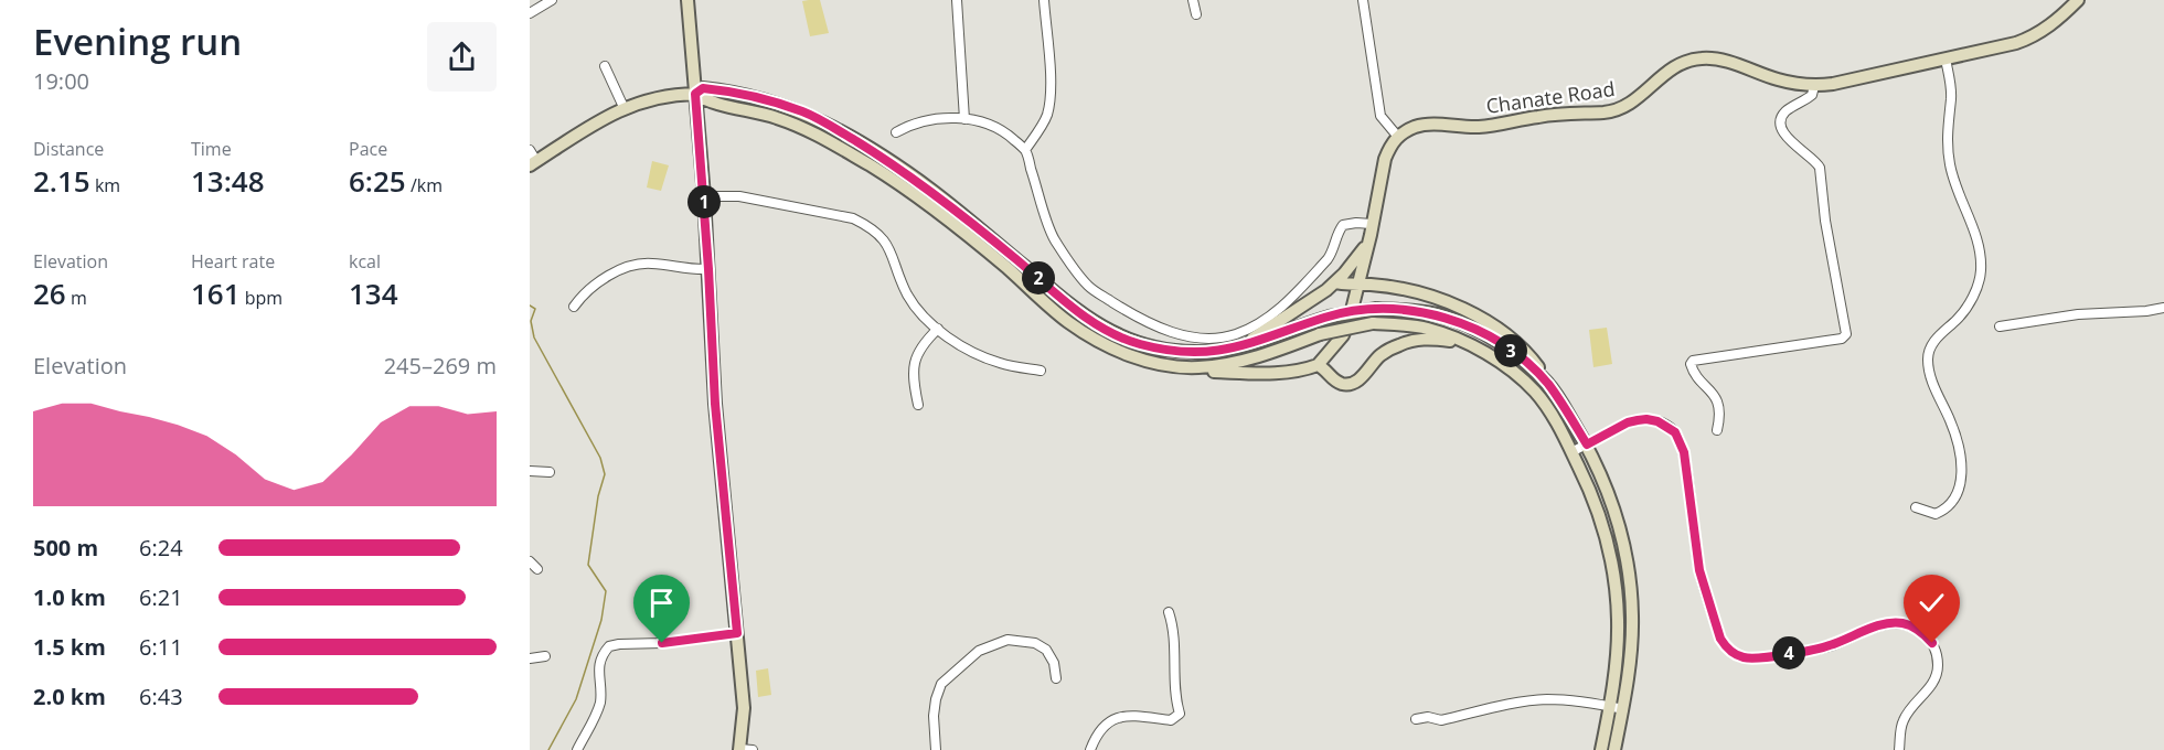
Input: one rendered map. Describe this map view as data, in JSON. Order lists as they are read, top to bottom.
{
  "streets": {
    "main road": ["Chanate Road"]
  },
  "page": {
    "heading": ["Evening run", "19:00"],
    "stats": [
      ["Distance", "2.15 km"],
      ["Time", "13:48"],
      ["Pace", "6:25 /km"],
      ["Elevation", "26 m"],
      ["Heart rate", "161 bpm"],
      ["kcal", "134"]
    ],
    "pins": [
      "1",
      "2",
      "3",
      "4"
    ],
    "chart": ["Elevation", "245–269 m"],
    "list": [
      {
        "name": "500 m",
        "note": "6:24"
      },
      {
        "name": "1.0 km",
        "note": "6:21"
      },
      {
        "name": "1.5 km",
        "note": "6:11"
      },
      {
        "name": "2.0 km",
        "note": "6:43"
      }
    ]
  }
}
